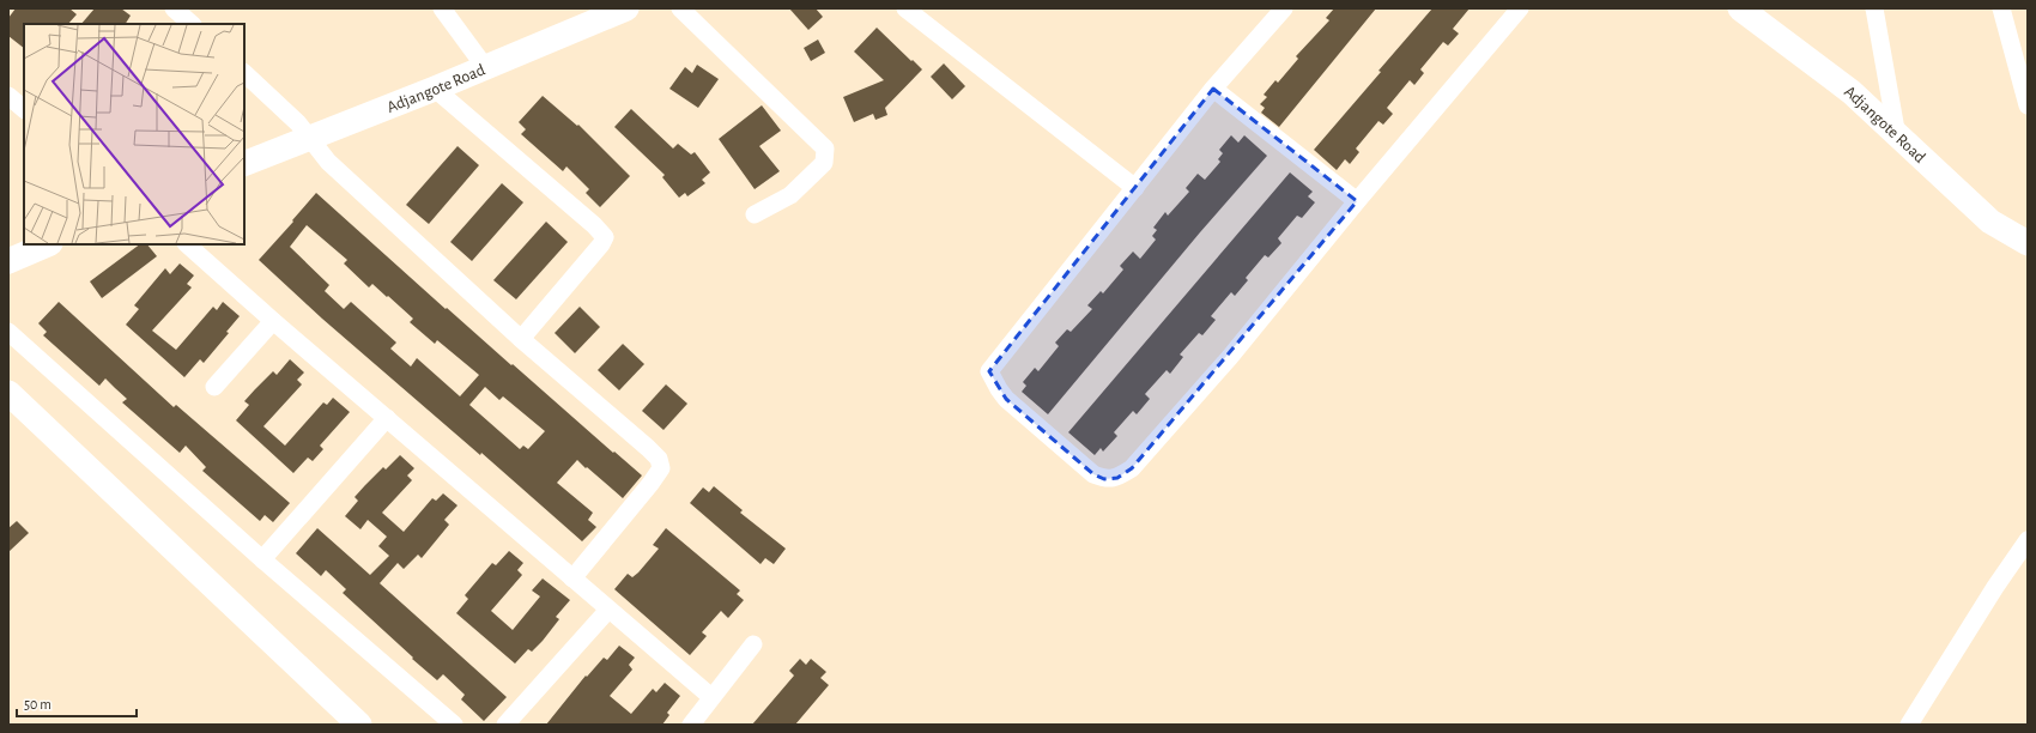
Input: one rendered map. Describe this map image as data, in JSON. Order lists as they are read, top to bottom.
{
  "streets": {
    "street": ["Adjangote Road"]
  },
  "scale_bar": "50 m"
}
